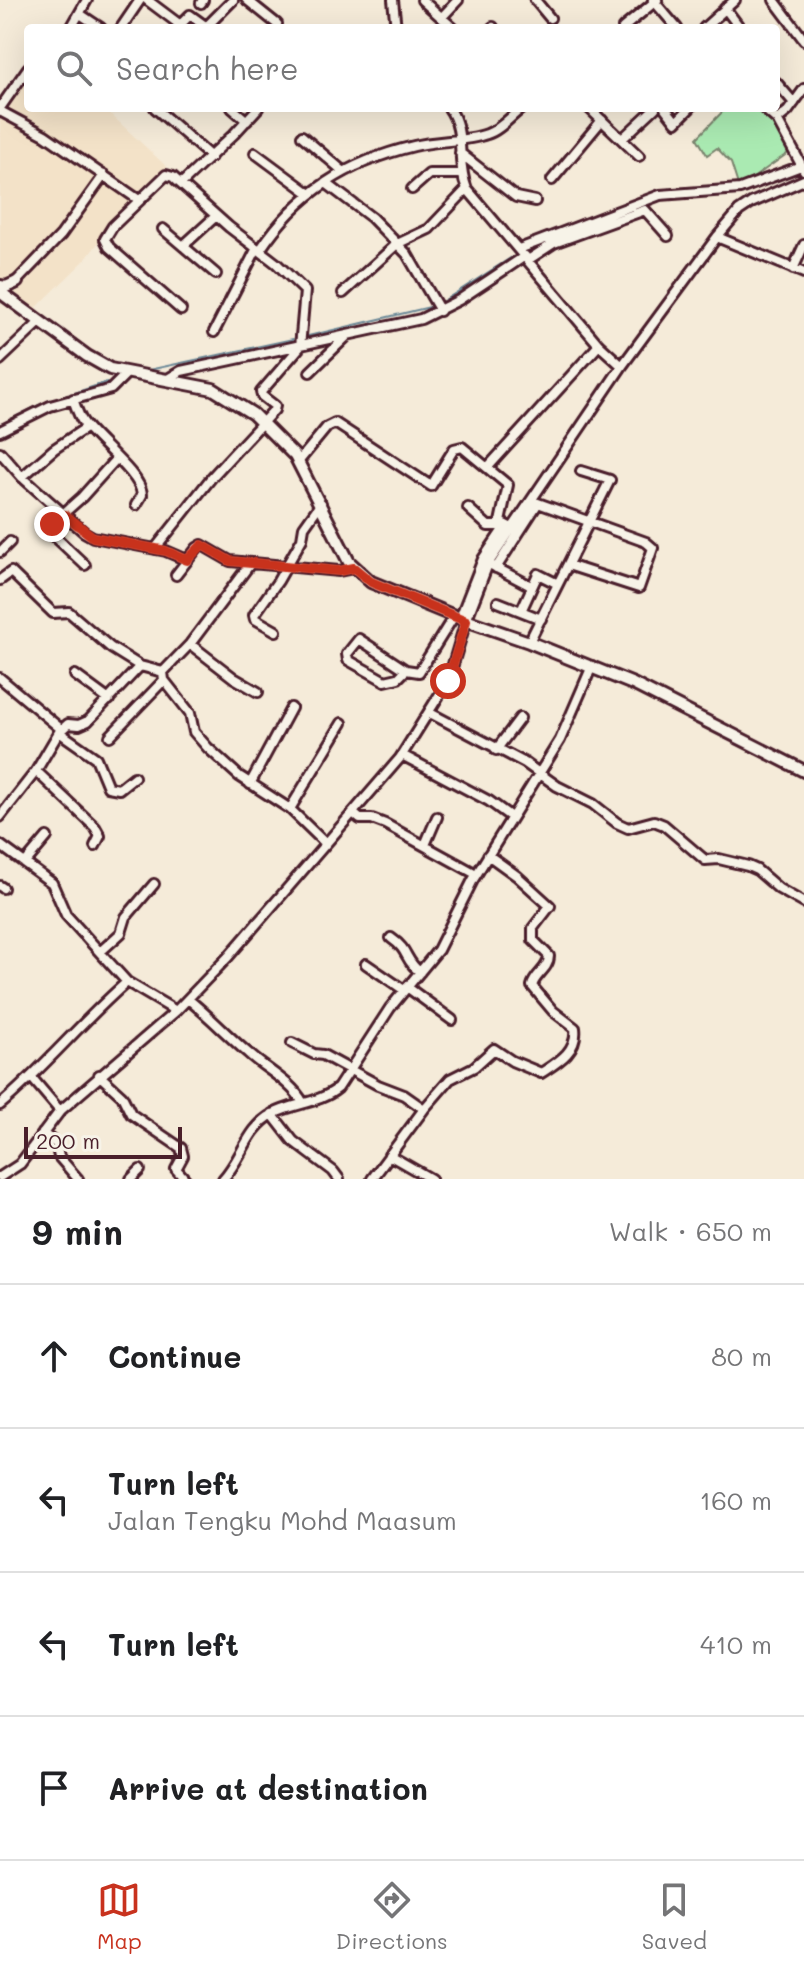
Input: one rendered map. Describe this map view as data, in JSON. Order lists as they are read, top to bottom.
{
  "scale_bar": "200 m",
  "page": {
    "search": "Search here",
    "scale": "200 m",
    "heading": ["9 min", "Walk · 650 m"],
    "list": [
      ["Continue", "80 m"],
      ["Turn left", "Jalan Tengku Mohd Maasum", "160 m"],
      ["Turn left", "410 m"],
      "Arrive at destination"
    ],
    "nav": ["Map", "Directions", "Saved"]
  }
}
